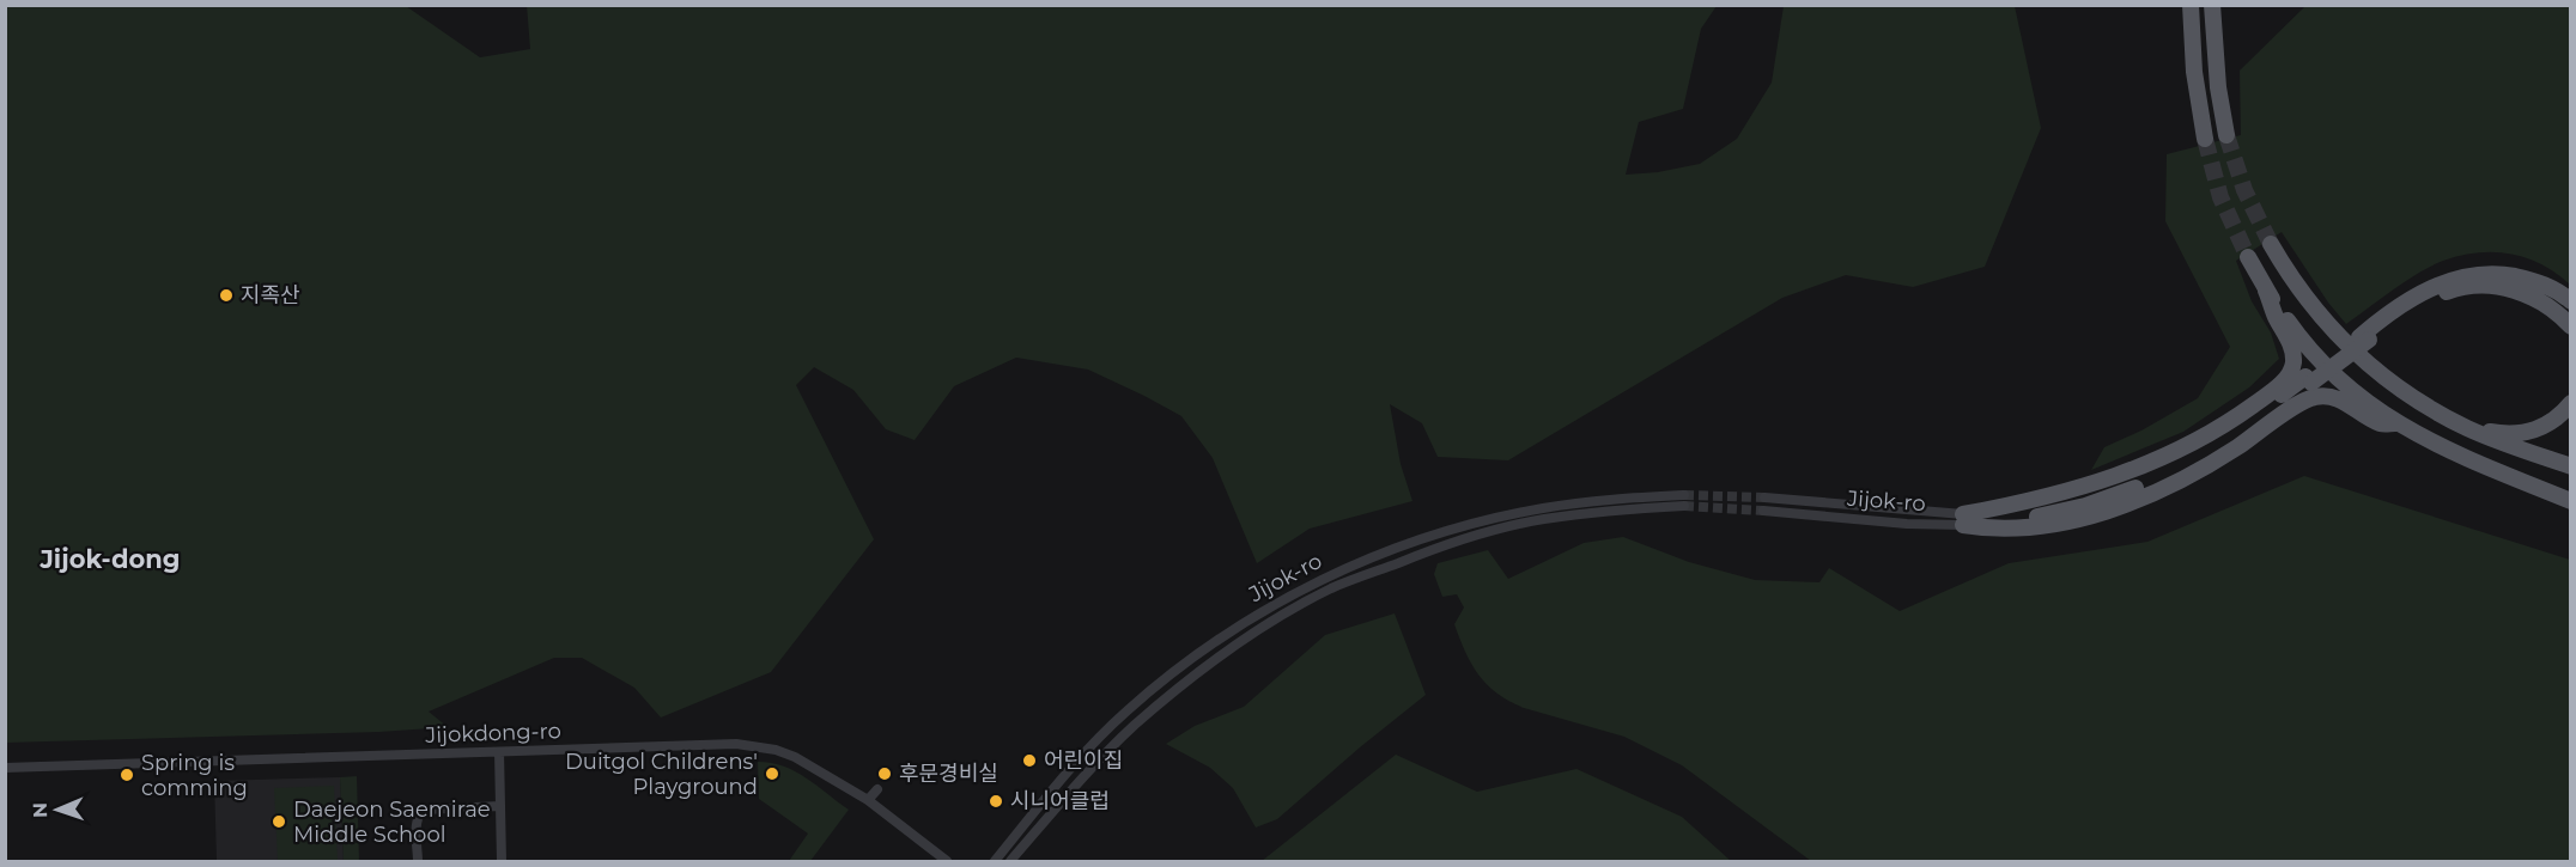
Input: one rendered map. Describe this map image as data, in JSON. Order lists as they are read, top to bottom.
{
  "streets": {
    "street": ["Jijok-ro", "Jijokdong-ro"]
  },
  "districts": ["Jijok-dong"],
  "places": [
    "지족산",
    "어린이집",
    "Duitgol Childrens' Playground",
    "후문경비실",
    "Spring is comming",
    "시니어클럽",
    "Daejeon Saemirae Middle School"
  ],
  "north": "left"
}
